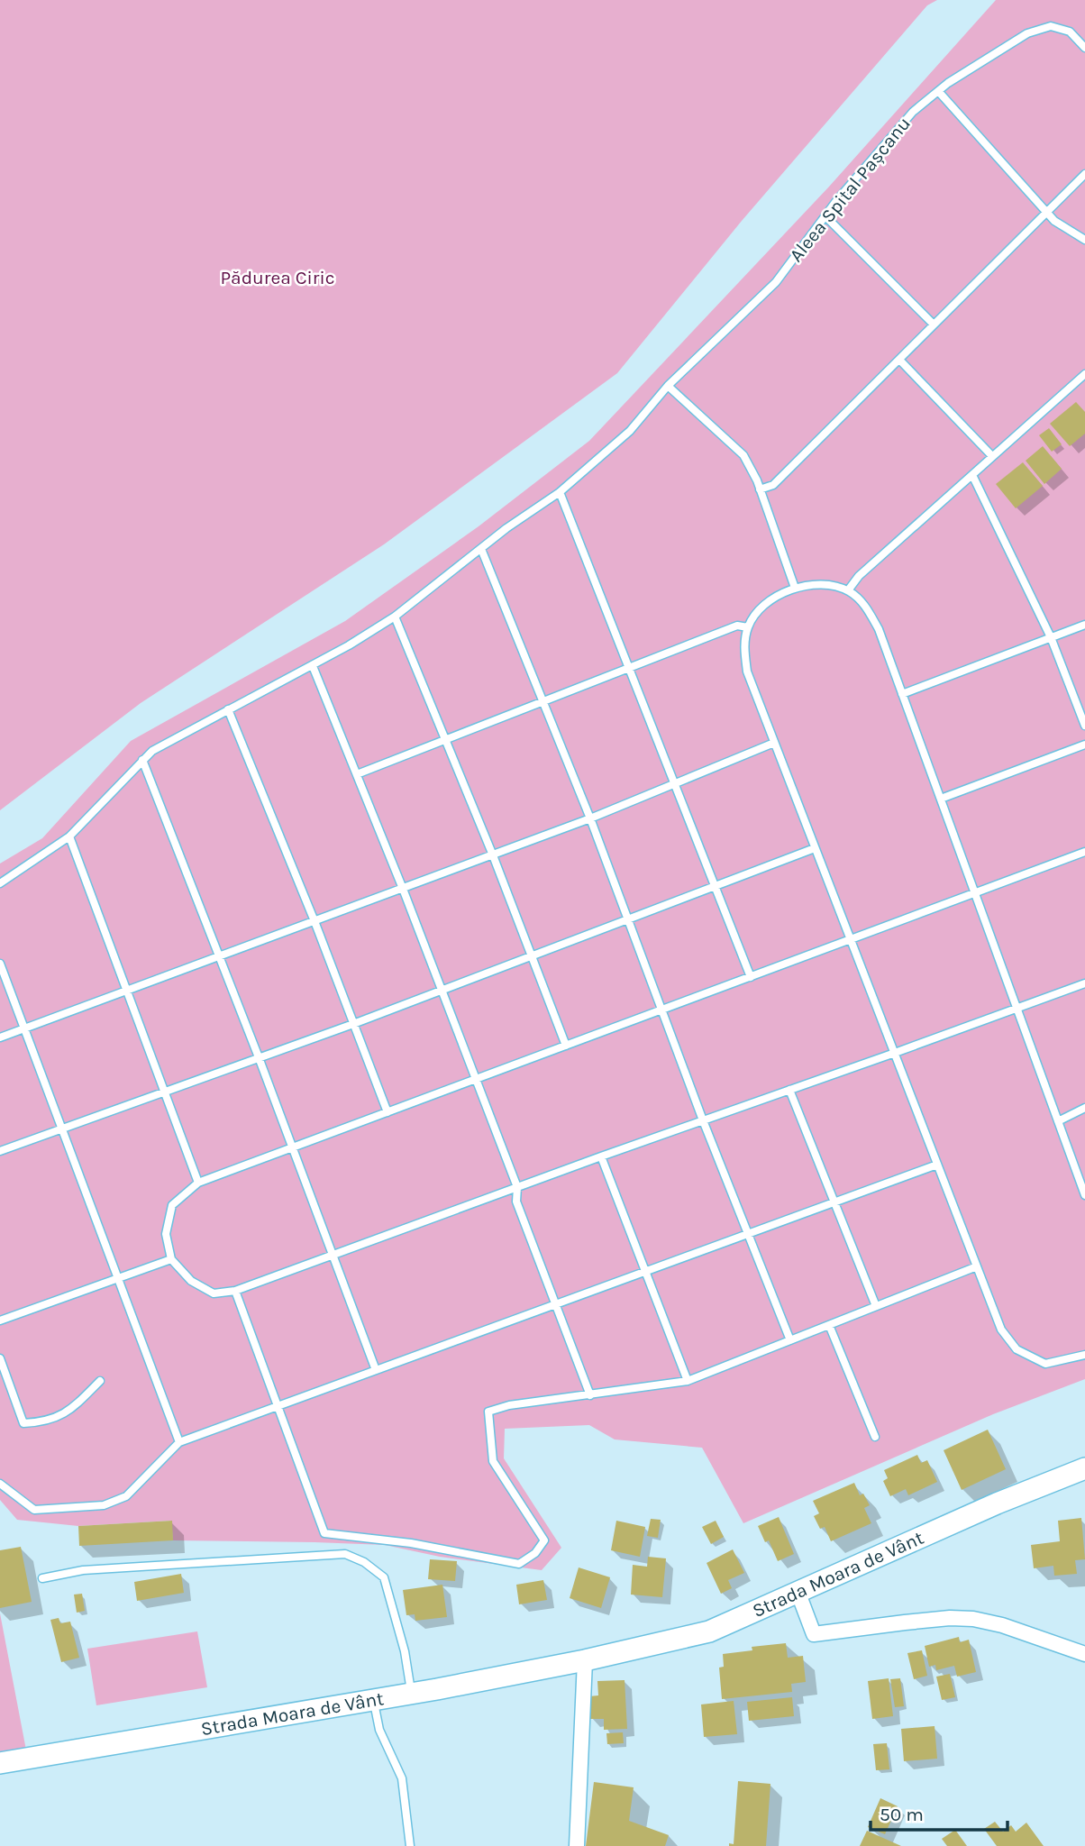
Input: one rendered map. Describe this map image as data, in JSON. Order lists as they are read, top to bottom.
{
  "streets": {
    "main road": ["Strada Moara de Vânt"],
    "lane": ["Aleea Spital Pașcanu"]
  },
  "parks": ["Pădurea Ciric"],
  "scale_bar": "50 m"
}
